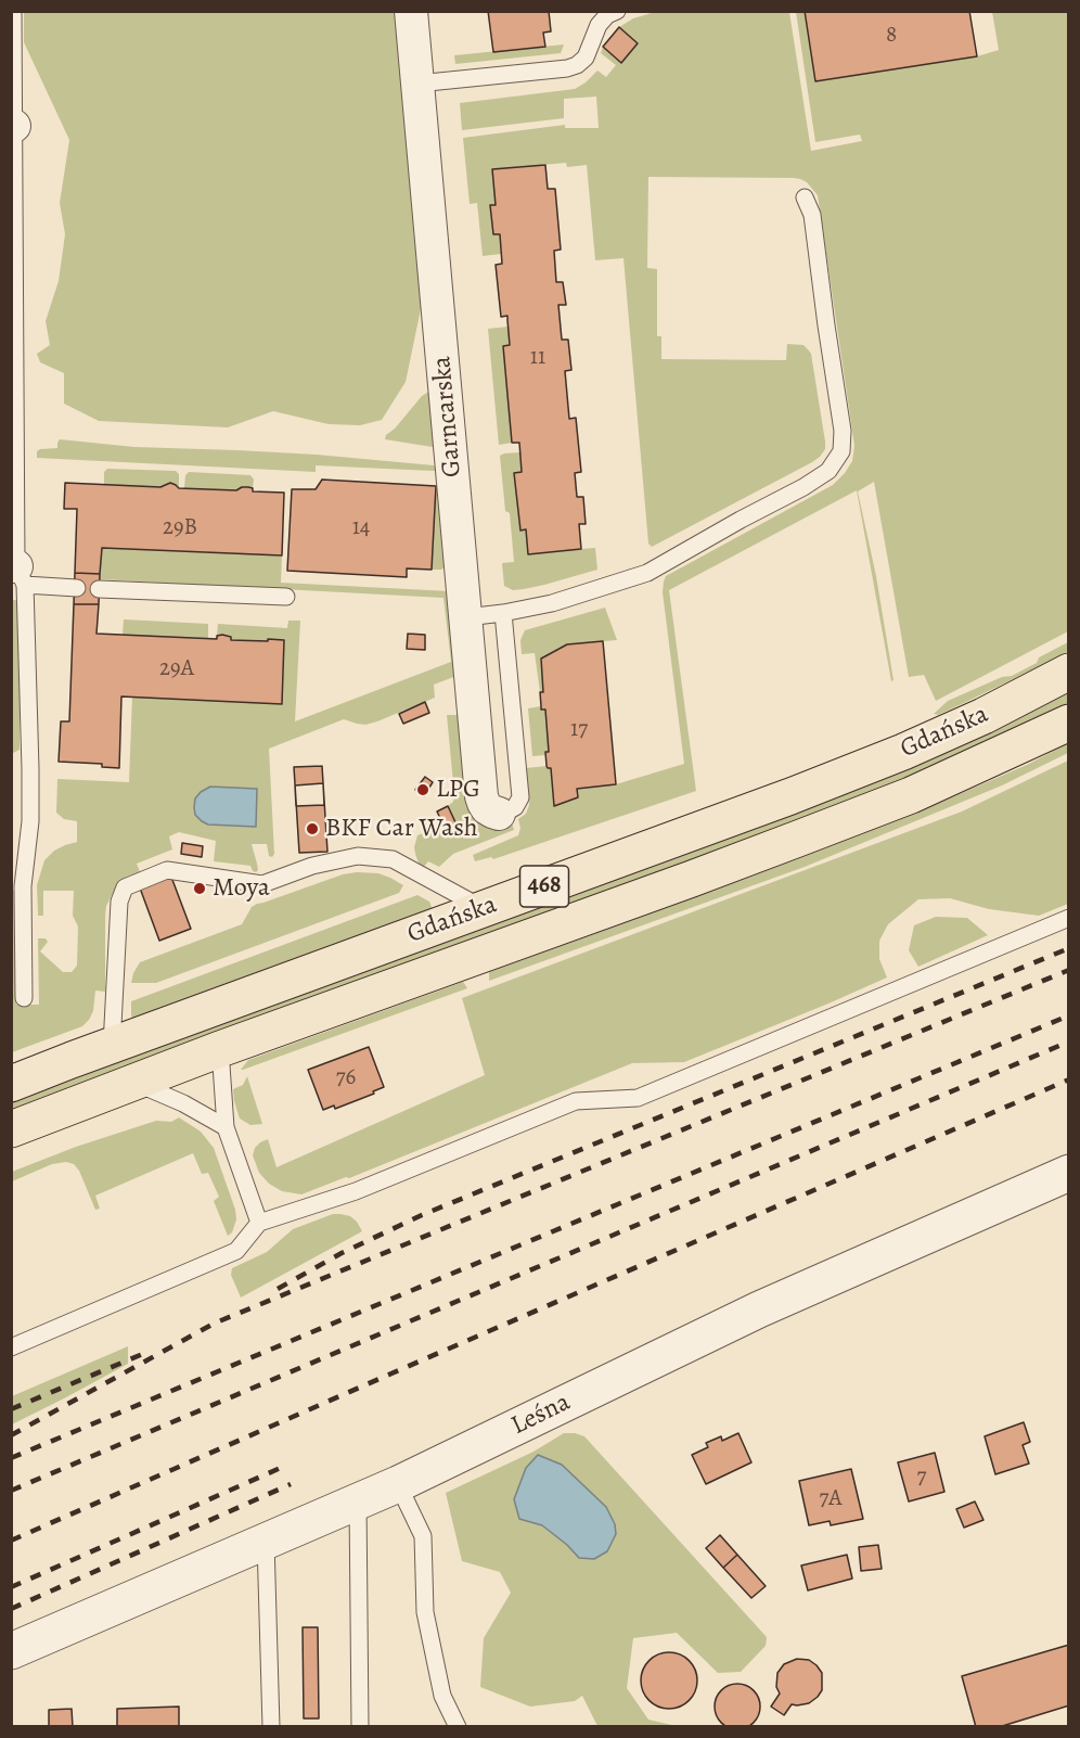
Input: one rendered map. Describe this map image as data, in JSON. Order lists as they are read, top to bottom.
{
  "streets": {
    "main road": ["Gdańska", "468"],
    "street": ["Garncarska", "Leśna"]
  },
  "places": ["LPG", "BKF Car Wash", "Moya"],
  "house_numbers": [
    "8",
    "11",
    "29B",
    "14",
    "29A",
    "17",
    "76",
    "7",
    "7A"
  ]
}
